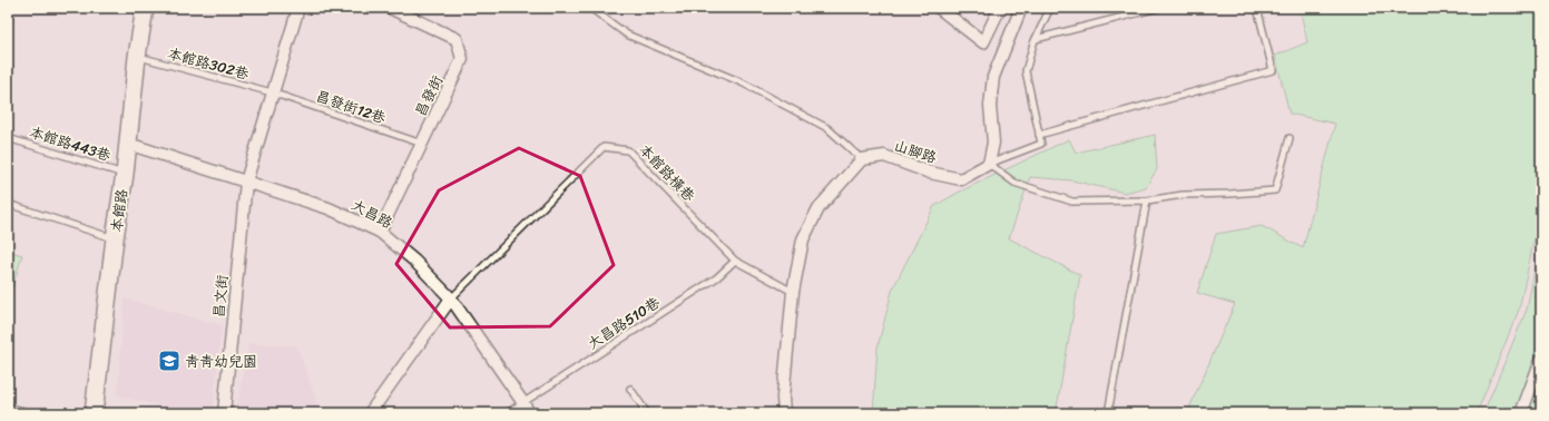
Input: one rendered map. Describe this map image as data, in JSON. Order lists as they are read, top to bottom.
{
  "streets": {
    "street": [
      "昌發街",
      "山腳路",
      "本館路",
      "大昌路",
      "昌文街"
    ],
    "lane": [
      "本館路302巷",
      "昌發街12巷",
      "本館路443巷",
      "本館路橫巷",
      "大昌路510巷"
    ]
  },
  "crossings": [
    ["本館路302巷", "昌發街12巷"],
    ["本館路302巷", "本館路"],
    ["昌發街", "昌發街12巷"],
    ["昌發街", "大昌路"],
    ["本館路443巷", "本館路"],
    ["本館路橫巷", "大昌路"],
    ["本館路橫巷", "大昌路510巷"],
    ["本館路", "大昌路"],
    ["大昌路", "昌文街"],
    ["大昌路", "大昌路510巷"]
  ],
  "places": {
    "school or university": ["青青幼兒園"]
  }
}
